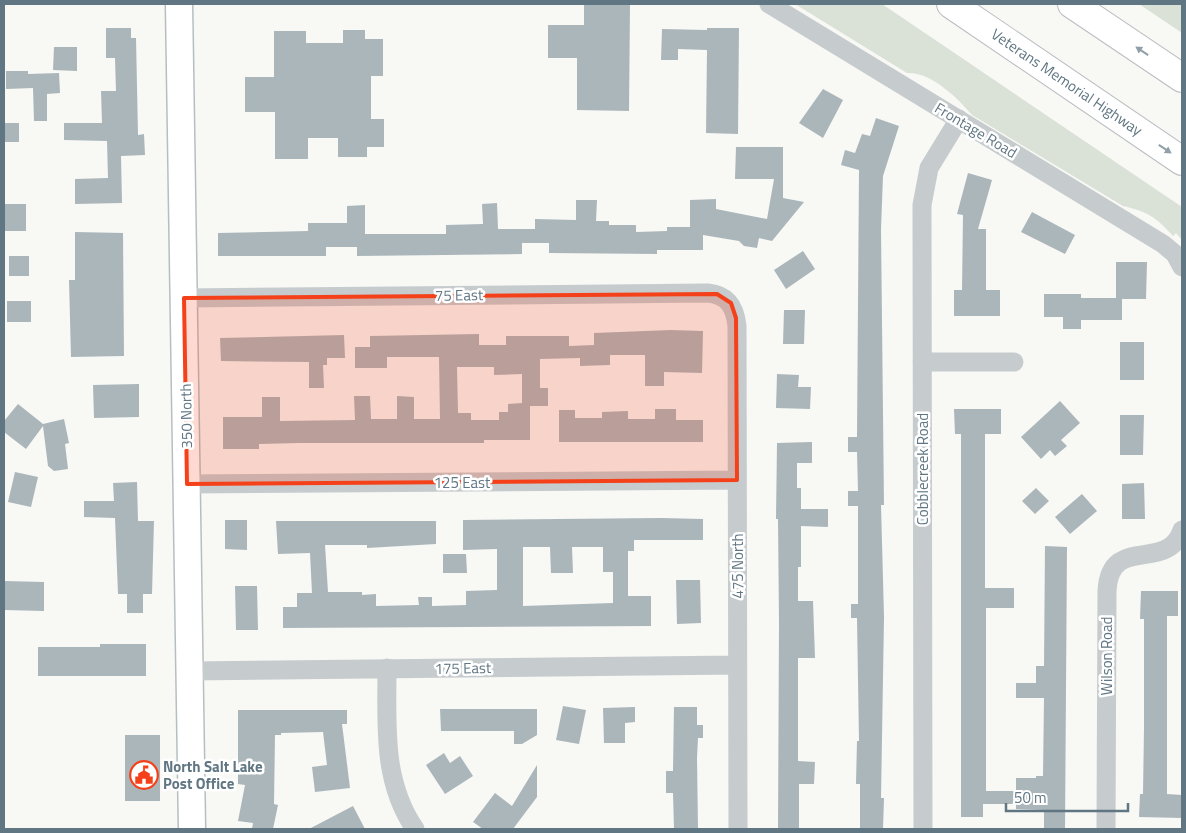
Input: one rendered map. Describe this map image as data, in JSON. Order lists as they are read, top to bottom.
{
  "streets": {
    "highway": ["Veterans Memorial Highway"],
    "street": [
      "Frontage Road",
      "75 East",
      "350 North",
      "Cobblecreek Road",
      "125 East",
      "475 North",
      "Wilson Road",
      "175 East"
    ]
  },
  "crossings": [
    ["Frontage Road", "Cobblecreek Road"],
    ["75 East", "350 North"],
    ["75 East", "475 North"],
    ["350 North", "125 East"],
    ["350 North", "175 East"],
    ["125 East", "475 North"],
    ["475 North", "175 East"]
  ],
  "places": {
    "public building": ["North Salt Lake Post Office"]
  },
  "scale_bar": "50 m"
}
